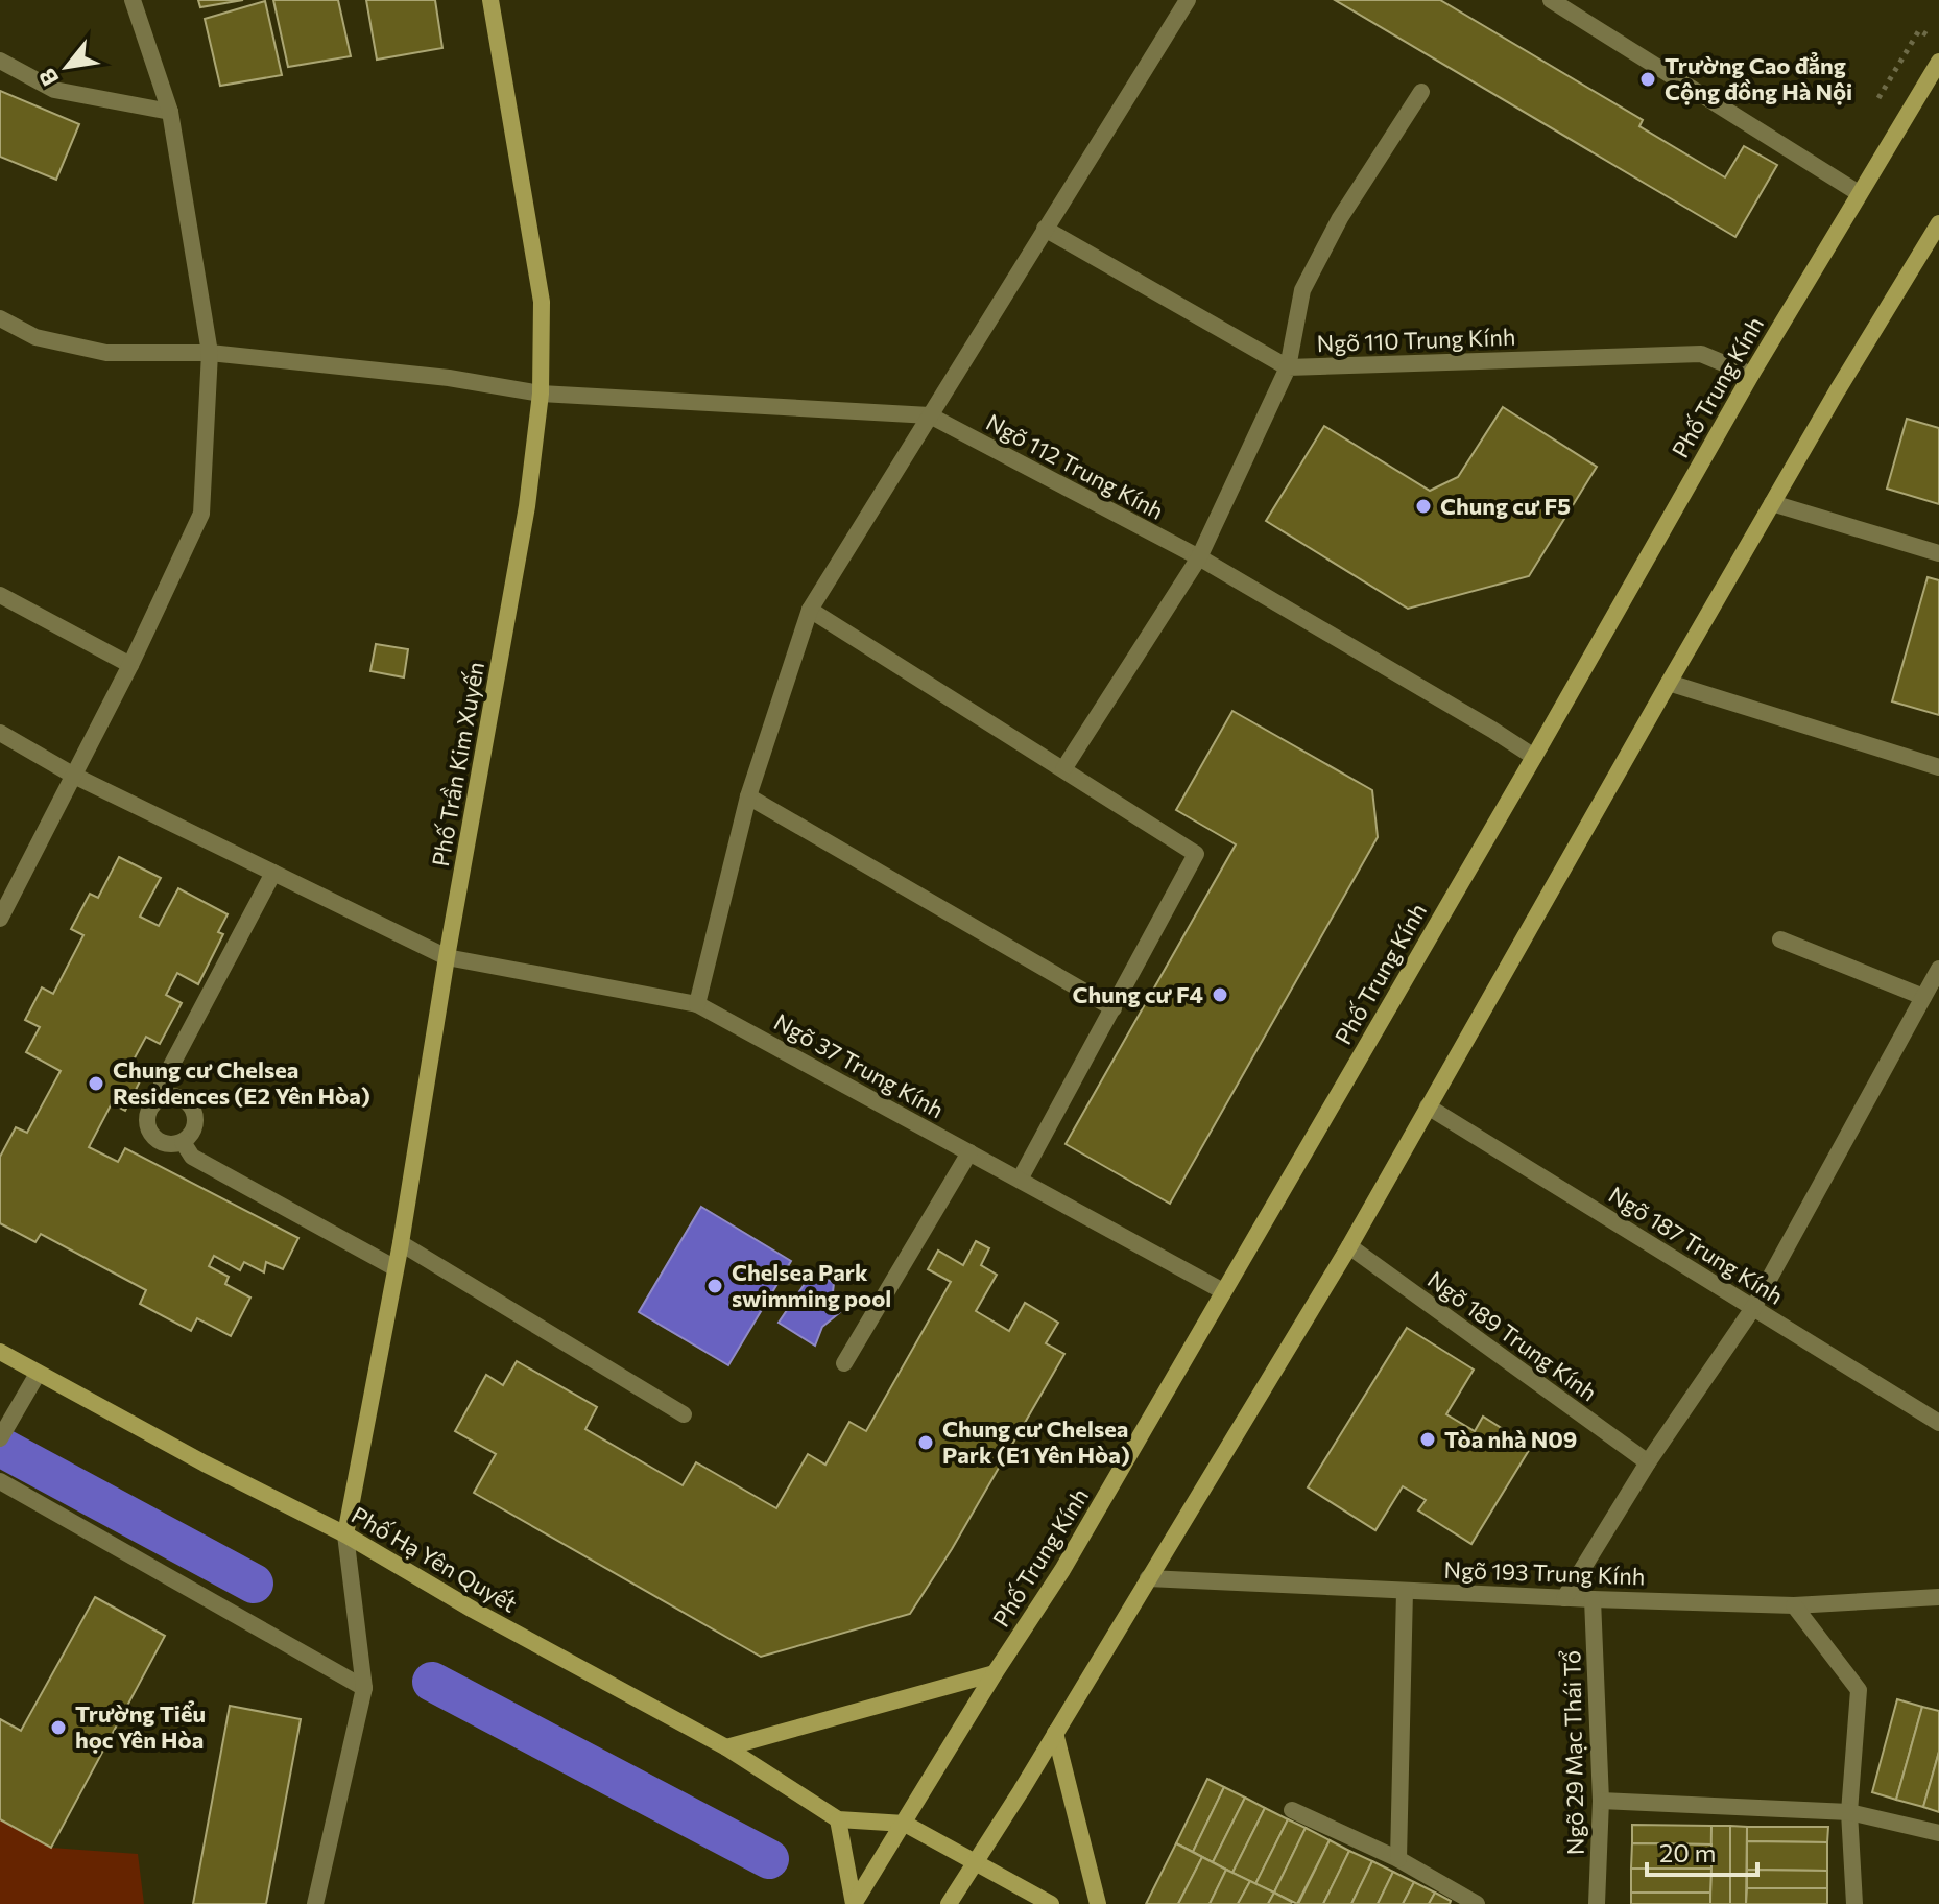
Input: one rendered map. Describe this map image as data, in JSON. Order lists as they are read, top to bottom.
{
  "streets": {
    "main road": ["Phố Trung Kính", "Phố Trần Kim Xuyến", "Phố Hạ Yên Quyết"],
    "street": [
      "Ngõ 110 Trung Kính",
      "Ngõ 112 Trung Kính",
      "Ngõ 37 Trung Kính",
      "Ngõ 187 Trung Kính",
      "Ngõ 189 Trung Kính",
      "Ngõ 193 Trung Kính",
      "Ngõ 29 Mạc Thái Tổ"
    ]
  },
  "crossings": [
    ["Ngõ 110 Trung Kính", "Phố Trung Kính"],
    ["Ngõ 110 Trung Kính", "Ngõ 112 Trung Kính"],
    ["Phố Trung Kính", "Ngõ 112 Trung Kính"],
    ["Phố Trung Kính", "Ngõ 37 Trung Kính"],
    ["Phố Trung Kính", "Phố Hạ Yên Quyết"],
    ["Ngõ 112 Trung Kính", "Phố Trần Kim Xuyến"],
    ["Phố Trần Kim Xuyến", "Ngõ 37 Trung Kính"],
    ["Phố Trần Kim Xuyến", "Phố Hạ Yên Quyết"],
    ["Ngõ 193 Trung Kính", "Ngõ 29 Mạc Thái Tổ"]
  ],
  "places": [
    "Trường Cao đẳng Cộng đồng Hà Nội",
    "Chung cư F5",
    "Chung cư F4",
    "Chung cư Chelsea Residences (E2 Yên Hòa)",
    "Chelsea Park swimming pool",
    "Tòa nhà N09",
    "Chung cư Chelsea Park (E1 Yên Hòa)",
    "Trường Tiểu học Yên Hòa"
  ],
  "scale_bar": "20 m",
  "north": "bottom left"
}
